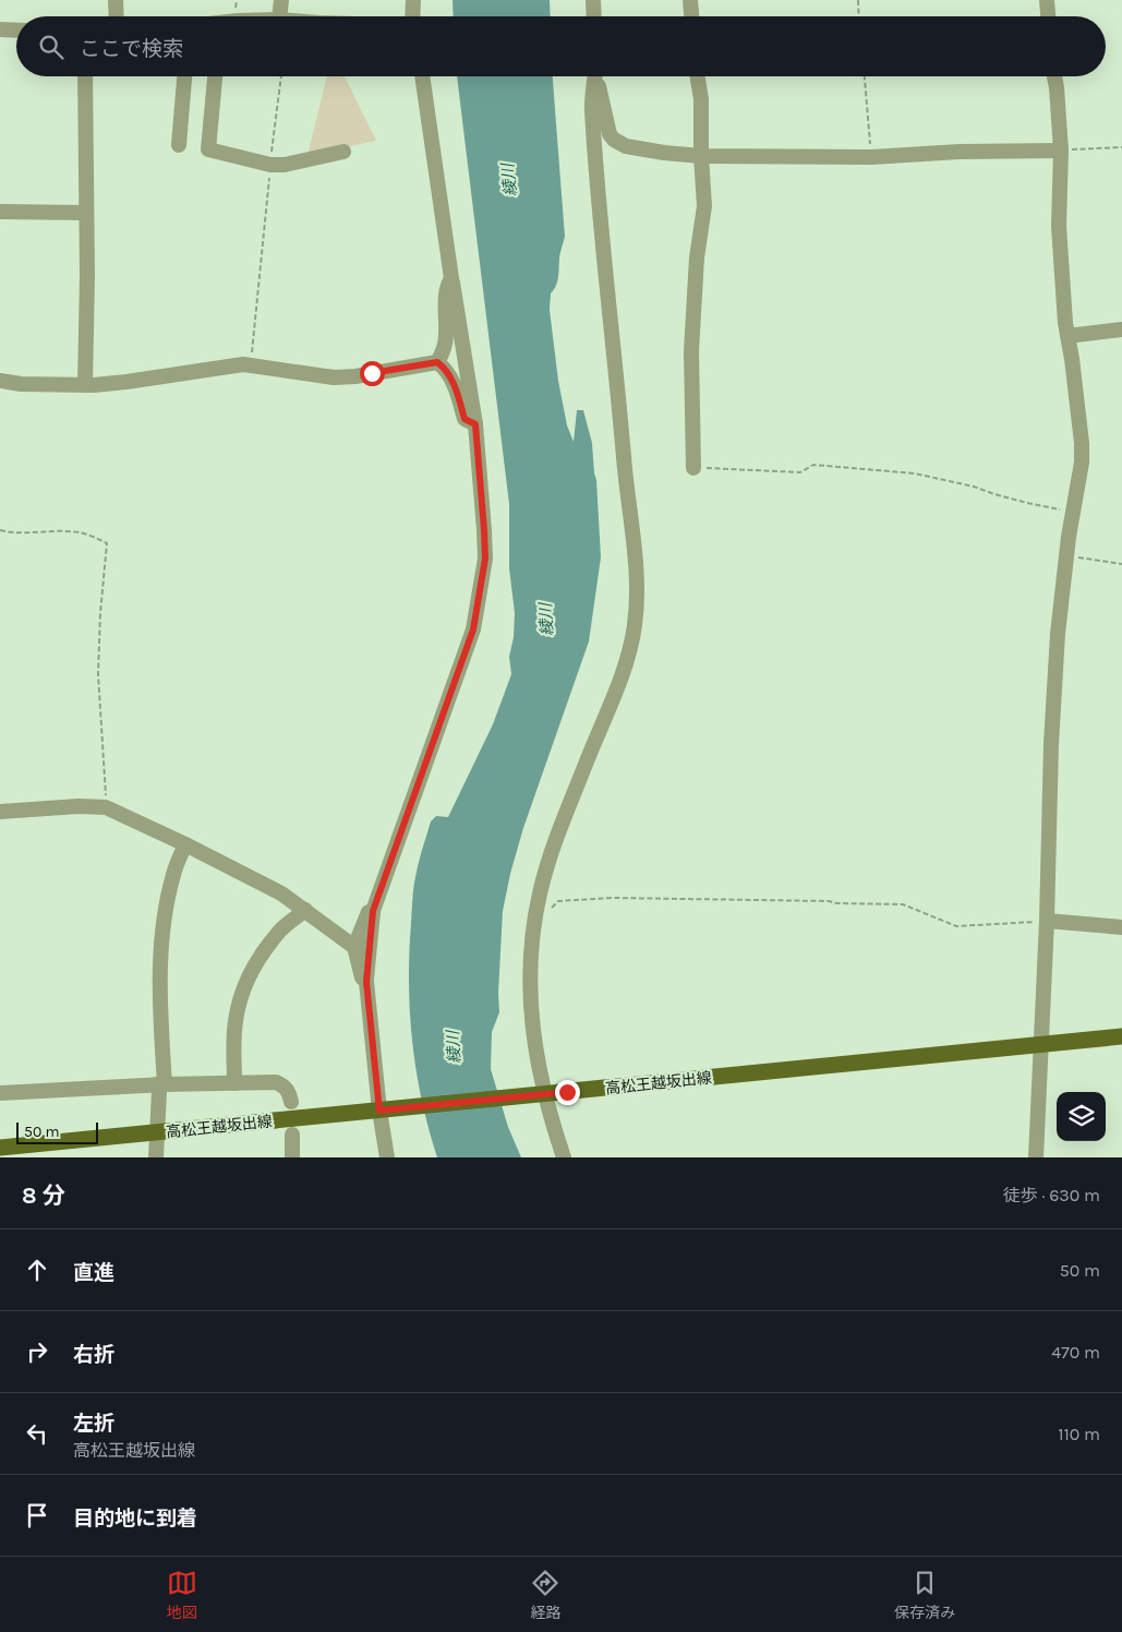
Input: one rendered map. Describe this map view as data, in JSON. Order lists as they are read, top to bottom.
{
  "streets": {
    "main road": ["高松王越坂出線"]
  },
  "water": ["綾川"],
  "scale_bar": "50 m",
  "page": {
    "search": "ここで検索",
    "scale": "50 m",
    "heading": ["8 分", "徒歩 · 630 m"],
    "list": [
      ["直進", "50 m"],
      ["右折", "470 m"],
      ["左折", "高松王越坂出線", "110 m"],
      "目的地に到着"
    ],
    "nav": ["地図", "経路", "保存済み"]
  }
}
